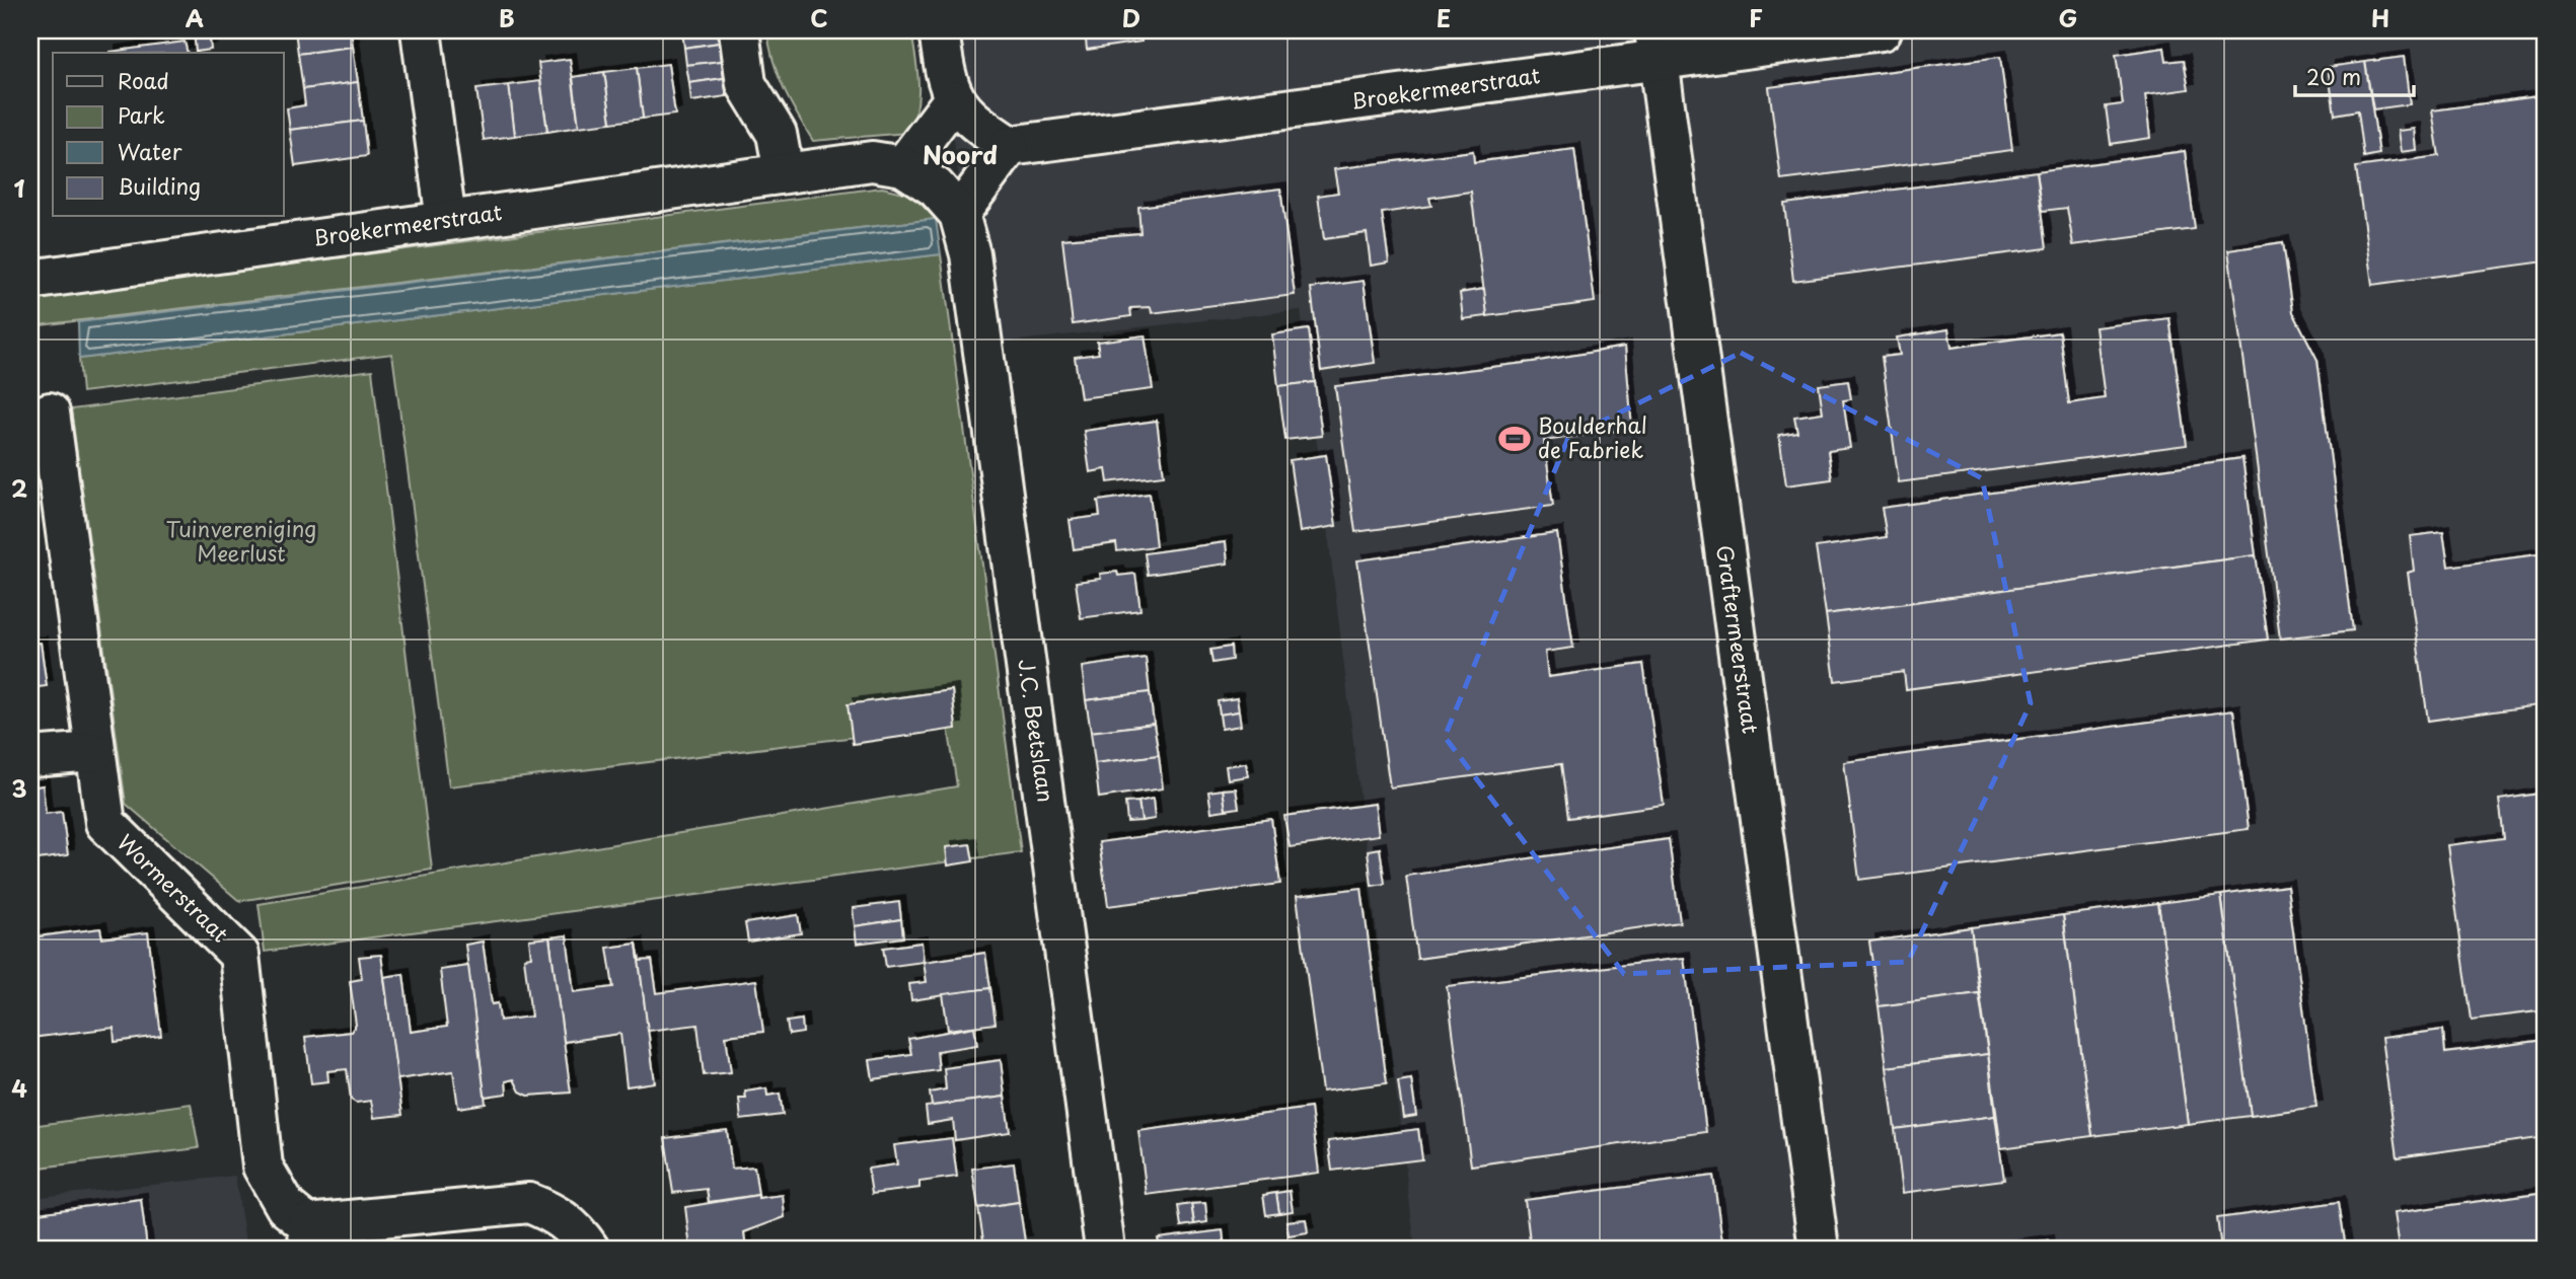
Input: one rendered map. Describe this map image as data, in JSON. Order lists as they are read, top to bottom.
{
  "streets": {
    "street": [
      "Broekermeerstraat",
      "Graftermeerstraat",
      "J.C. Beetslaan",
      "Wormerstraat"
    ]
  },
  "crossings": [
    ["Broekermeerstraat", "Graftermeerstraat"]
  ],
  "districts": ["Noord"],
  "parks": ["Tuinvereniging Meerlust"],
  "places": {
    "sports": ["Boulderhal de Fabriek"]
  },
  "legend": [
    "Road",
    "Park",
    "Water",
    "Building"
  ],
  "scale_bar": "20 m",
  "grid": {
    "columns": [
      "A",
      "B",
      "C",
      "D",
      "E",
      "F",
      "G",
      "H"
    ],
    "rows": [
      "1",
      "2",
      "3",
      "4"
    ]
  }
}
